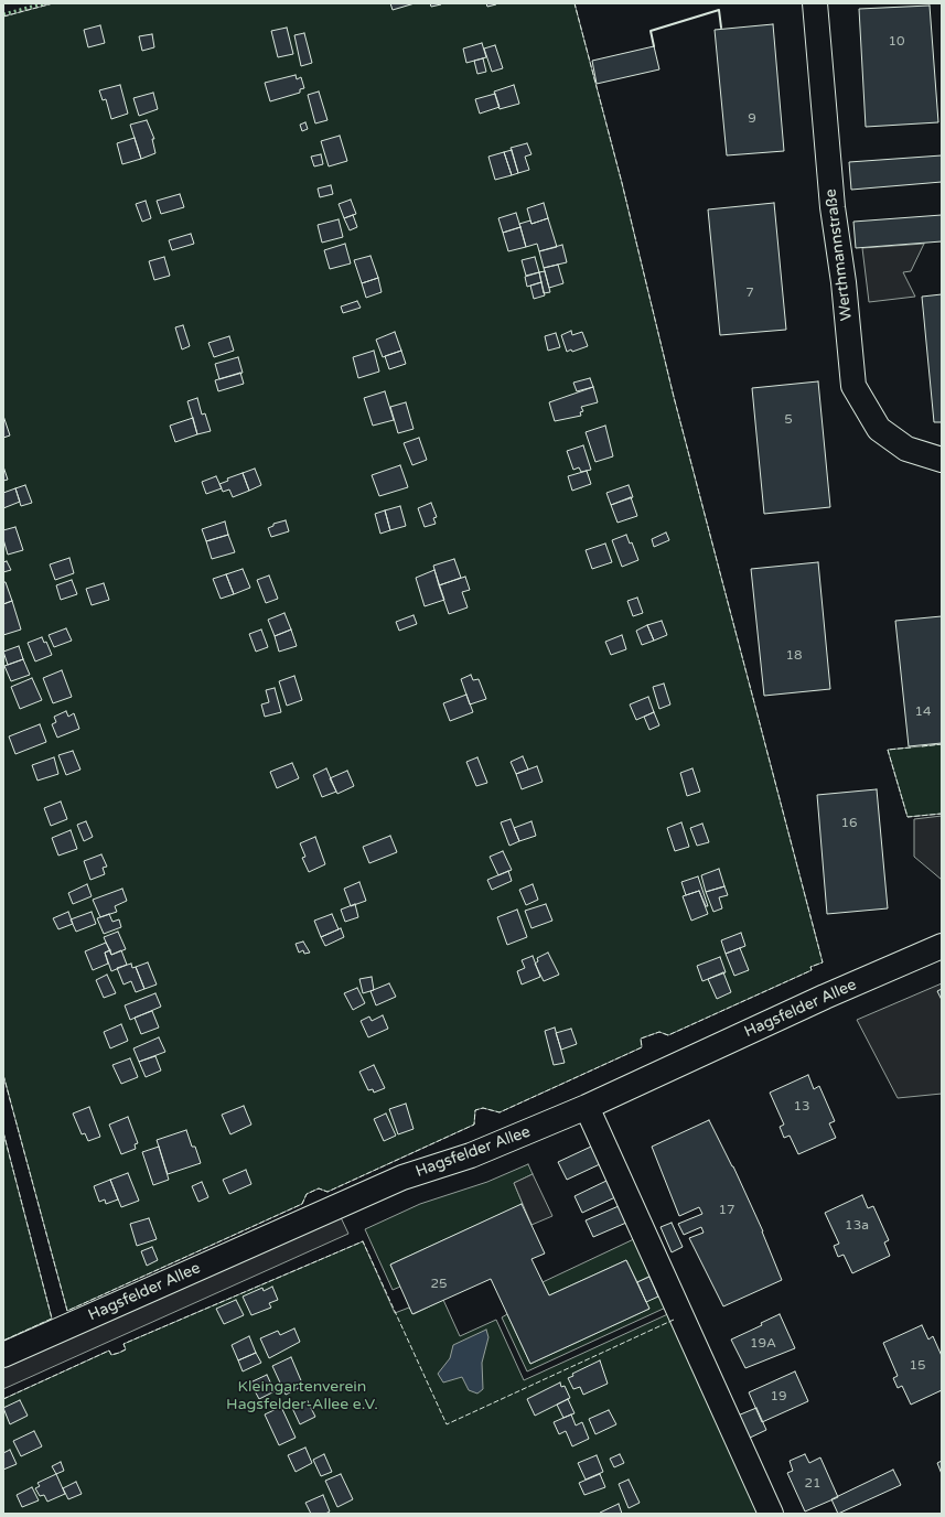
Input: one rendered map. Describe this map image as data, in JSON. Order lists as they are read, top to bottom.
{
  "streets": {
    "street": ["Werthmannstraße", "Hagsfelder Allee"]
  },
  "parks": ["Kleingartenverein Hagsfelder-Allee e.V."],
  "house_numbers": [
    "10",
    "9",
    "7",
    "5",
    "18",
    "14",
    "16",
    "13",
    "17",
    "13a",
    "25",
    "19A",
    "15",
    "19",
    "21"
  ]
}
